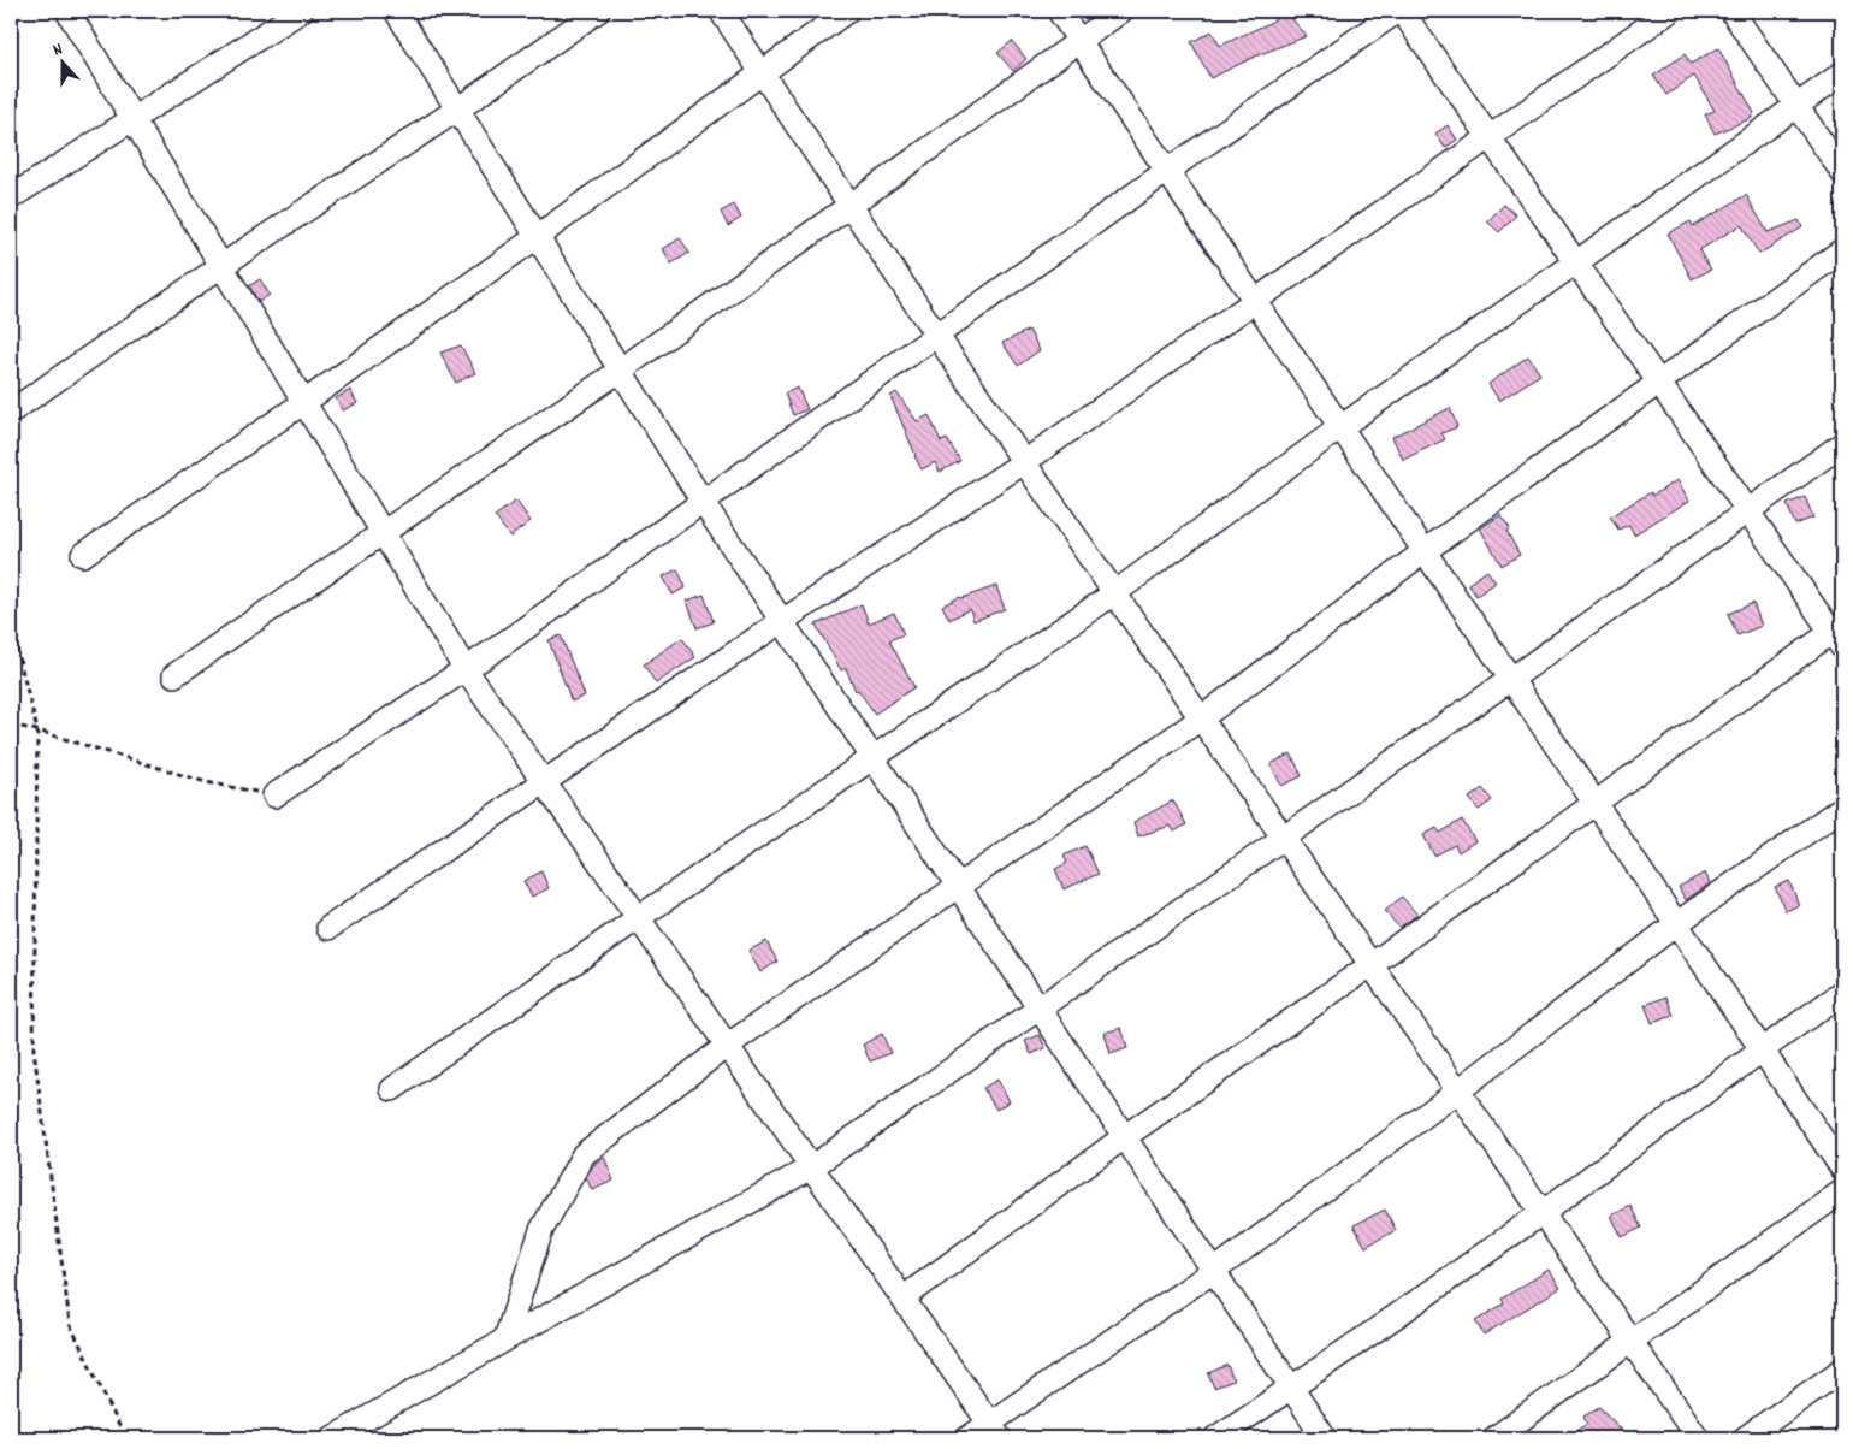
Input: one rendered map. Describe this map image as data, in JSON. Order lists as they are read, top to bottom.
{
  "north": "top"
}
